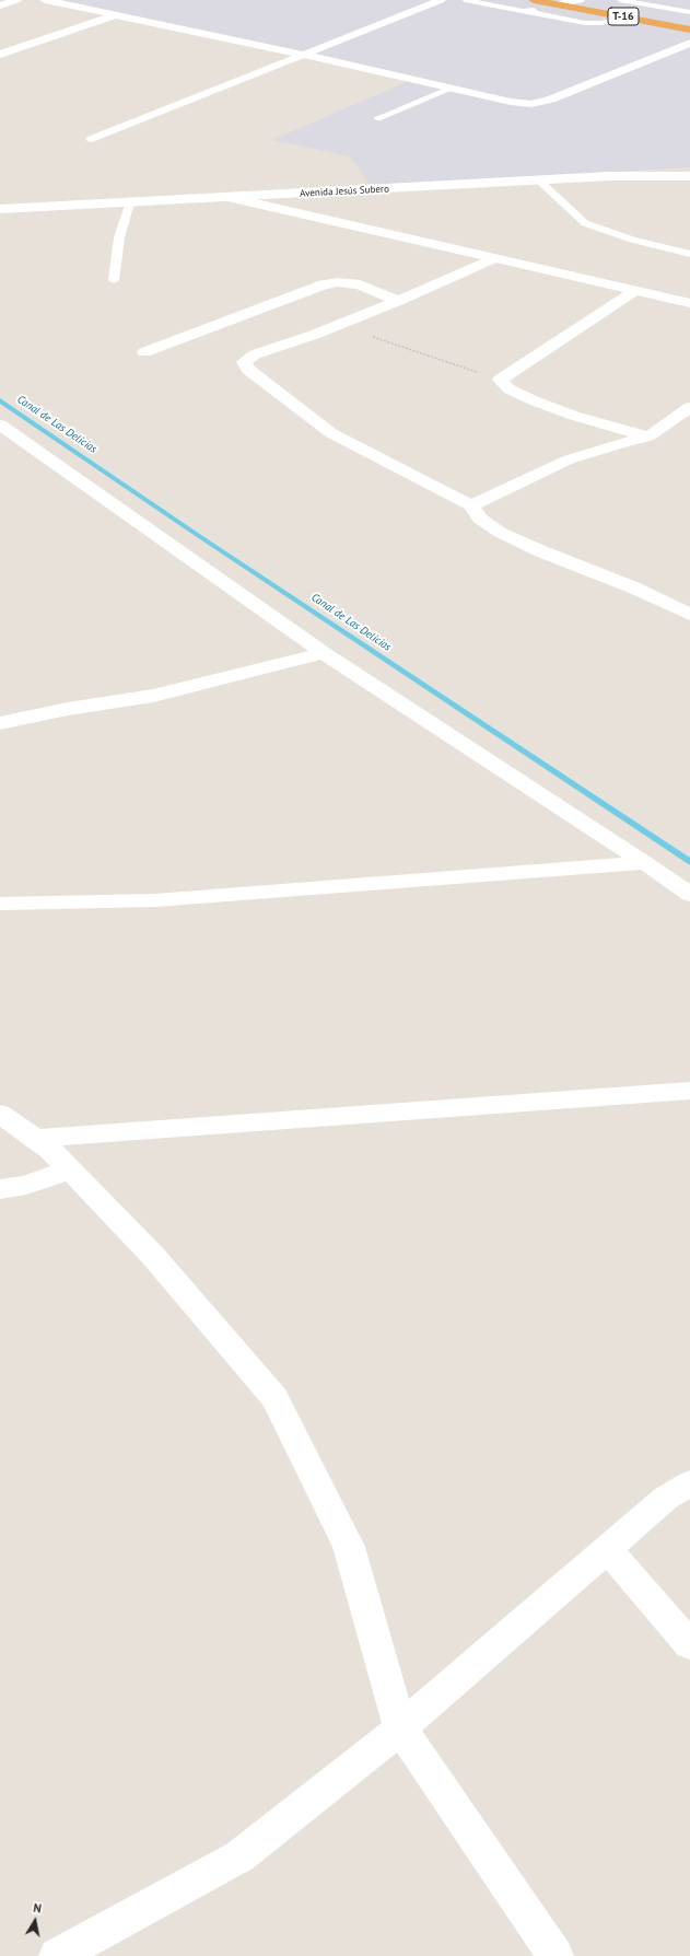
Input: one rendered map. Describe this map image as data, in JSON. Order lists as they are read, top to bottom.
{
  "streets": {
    "highway": ["T-16"],
    "street": ["Avenida Jesús Subero"]
  },
  "water": ["Canal de Las Delicias"],
  "north": "top"
}
